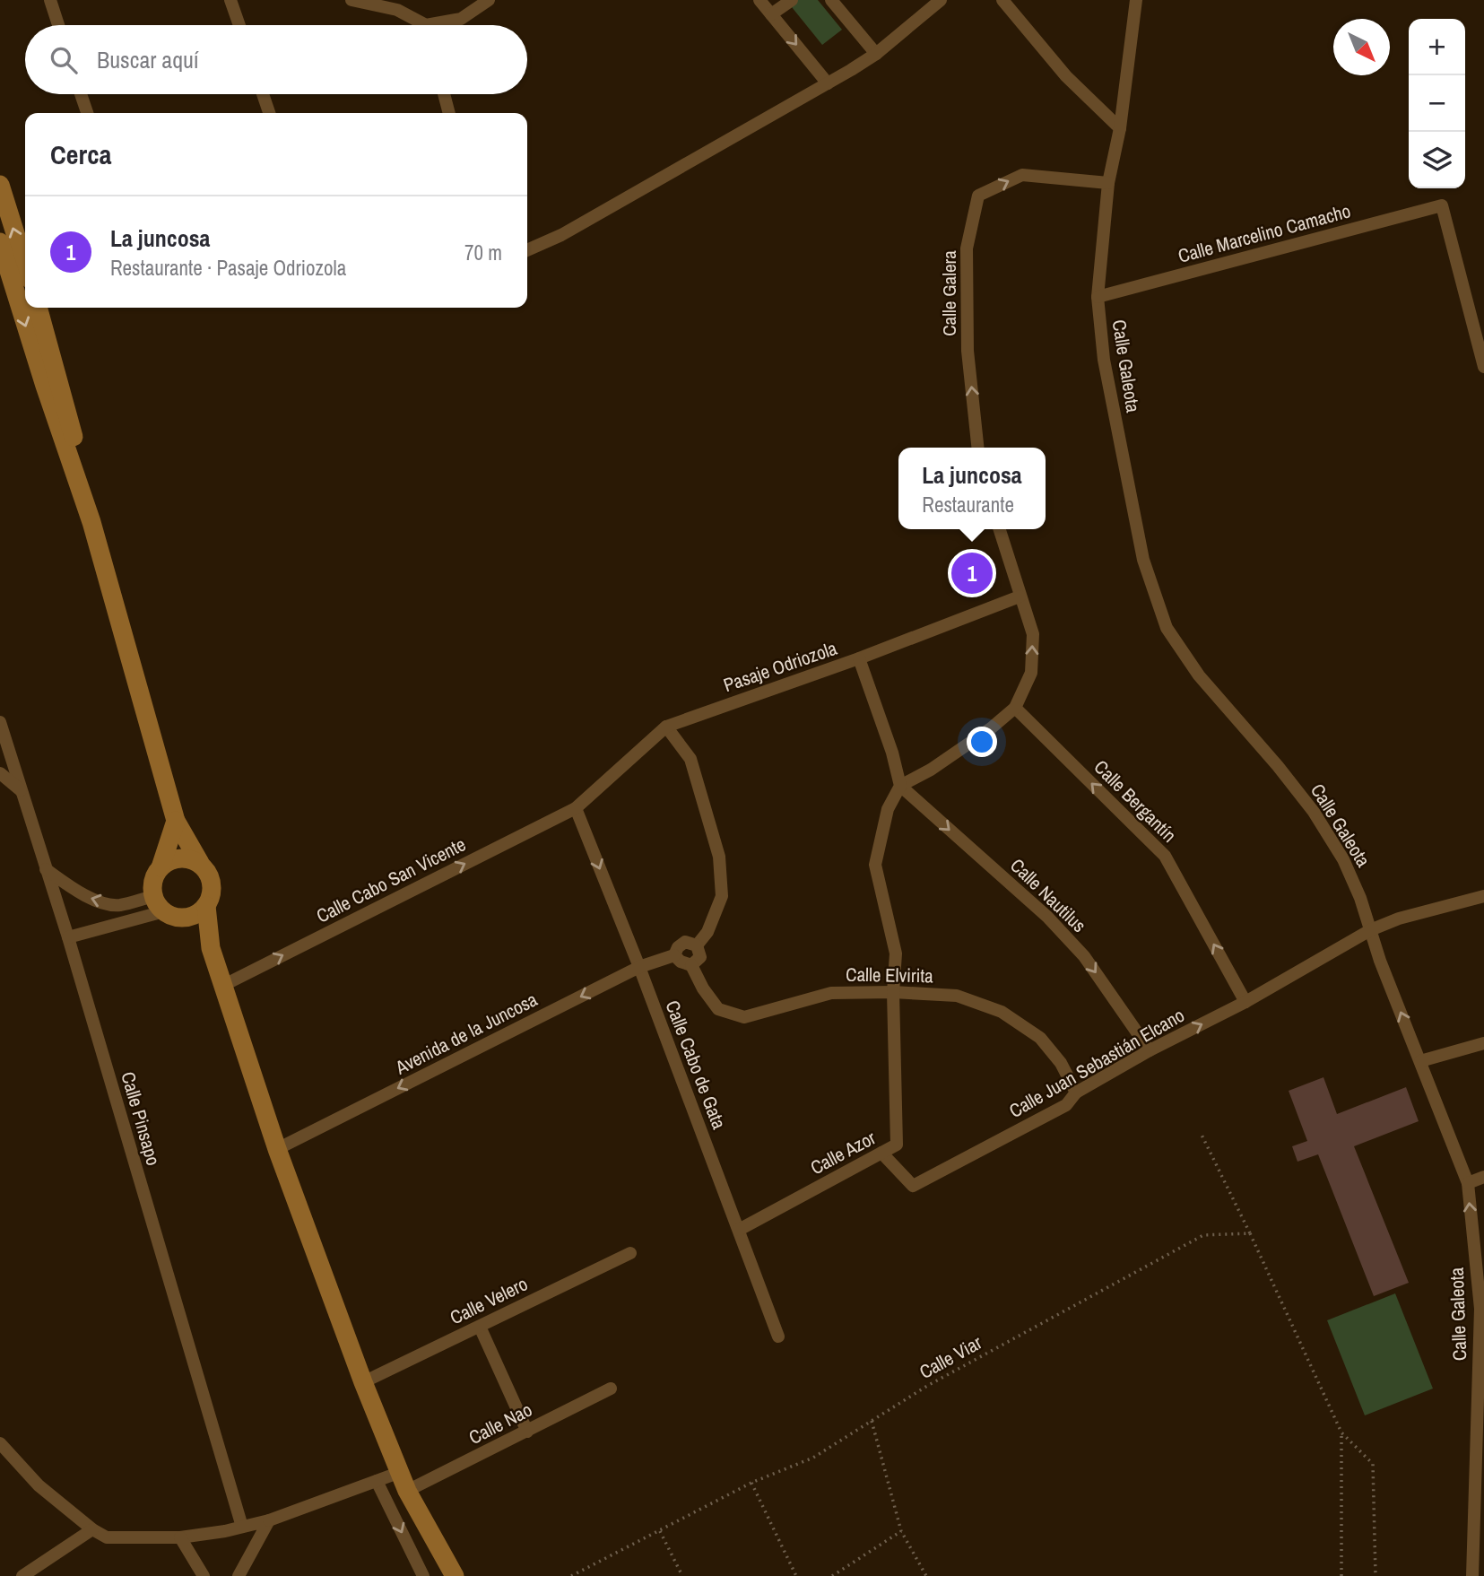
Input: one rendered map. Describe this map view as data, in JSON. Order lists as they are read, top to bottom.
{
  "streets": {
    "street": [
      "Calle Marcelino Camacho",
      "Calle Galera",
      "Calle Galeota",
      "Pasaje Odriozola",
      "Calle Bergantín",
      "Calle Cabo San Vicente",
      "Calle Nautilus",
      "Calle Elvirita",
      "Avenida de la Juncosa",
      "Calle Juan Sebastián Elcano",
      "Calle Cabo de Gata",
      "Calle Pinsapo",
      "Calle Azor",
      "Calle Velero",
      "Calle Nao"
    ],
    "path": ["Calle Viar"]
  },
  "crossings": [
    ["Calle Marcelino Camacho", "Calle Galeota"],
    ["Calle Galera", "Calle Galeota"],
    ["Calle Galeota", "Calle Juan Sebastián Elcano"],
    ["Pasaje Odriozola", "Calle Cabo San Vicente"],
    ["Pasaje Odriozola", "Calle Cabo de Gata"],
    ["Calle Bergantín", "Calle Juan Sebastián Elcano"],
    ["Calle Cabo San Vicente", "Calle Cabo de Gata"],
    ["Calle Nautilus", "Calle Juan Sebastián Elcano"],
    ["Calle Elvirita", "Avenida de la Juncosa"],
    ["Calle Elvirita", "Calle Juan Sebastián Elcano"],
    ["Calle Elvirita", "Calle Azor"],
    ["Avenida de la Juncosa", "Calle Cabo de Gata"],
    ["Calle Juan Sebastián Elcano", "Calle Azor"],
    ["Calle Cabo de Gata", "Calle Azor"]
  ],
  "one_way": [
    "Calle Bergantín",
    "Calle Cabo San Vicente",
    "Calle Nautilus",
    "Avenida de la Juncosa"
  ],
  "north": "bottom right",
  "page": {
    "map_buttons": ["+", "−"],
    "search": "Buscar aquí",
    "heading": "Cerca",
    "list": [
      {
        "mark": "1",
        "name": "La juncosa",
        "note": "Restaurante · Pasaje Odriozola",
        "value": "70 m"
      }
    ],
    "popup": ["La juncosa", "Restaurante"],
    "pins": "1"
  }
}
